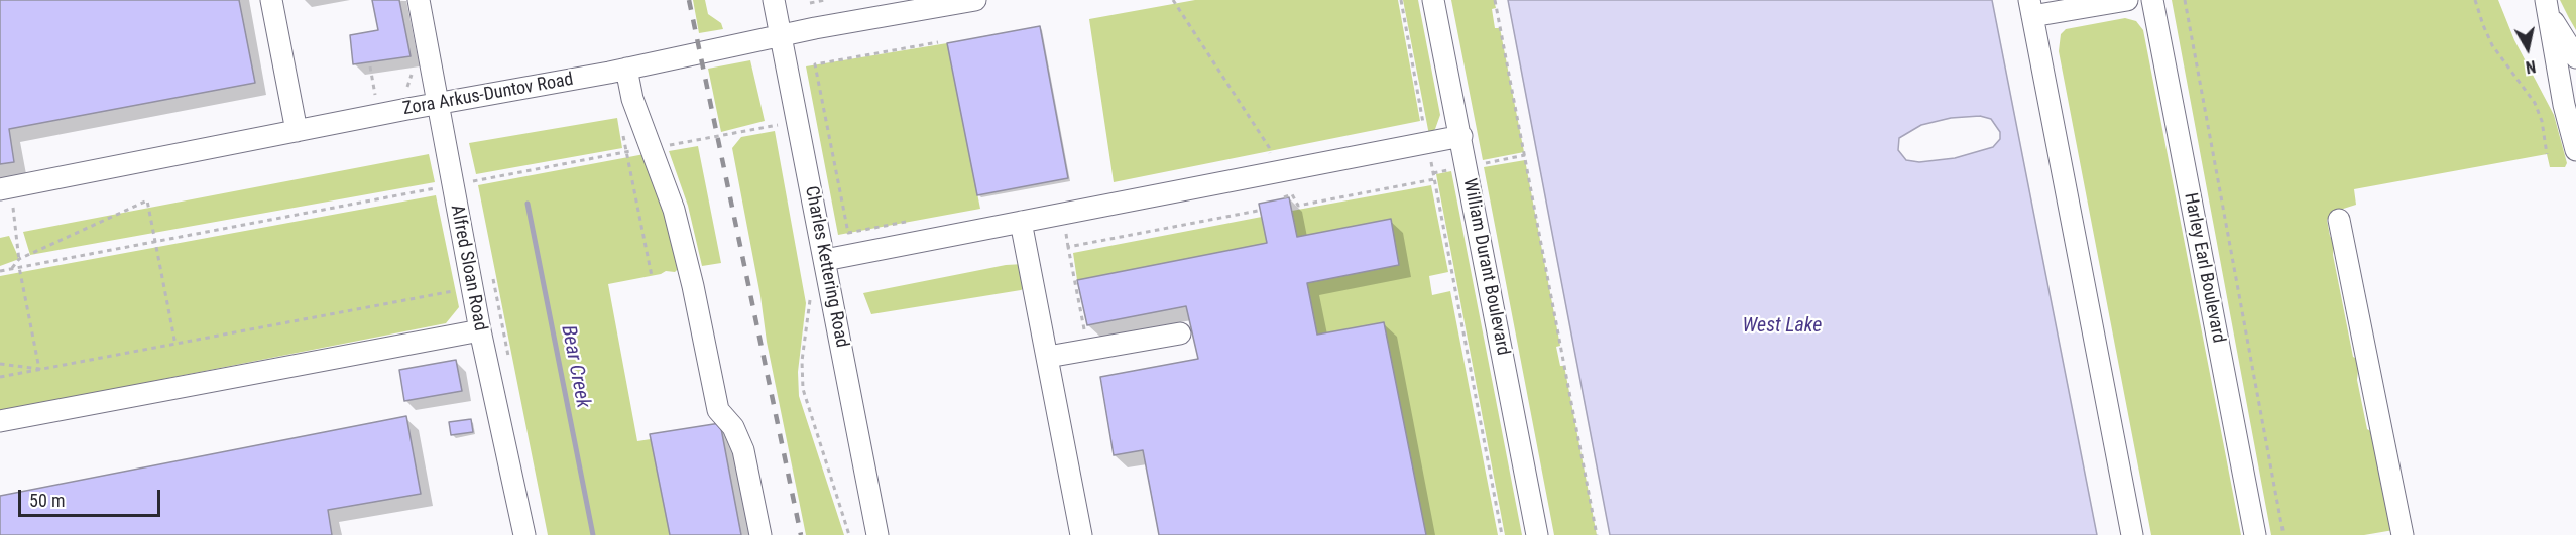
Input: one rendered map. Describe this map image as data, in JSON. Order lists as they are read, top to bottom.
{
  "streets": {
    "lane": [
      "Zora Arkus-Duntov Road",
      "Charles Kettering Road",
      "William Durant Boulevard",
      "Alfred Sloan Road",
      "Harley Earl Boulevard"
    ]
  },
  "crossings": [
    ["Zora Arkus-Duntov Road", "Charles Kettering Road"],
    ["Zora Arkus-Duntov Road", "Alfred Sloan Road"]
  ],
  "water": ["West Lake", "Bear Creek"],
  "scale_bar": "50 m",
  "north": "bottom"
}
